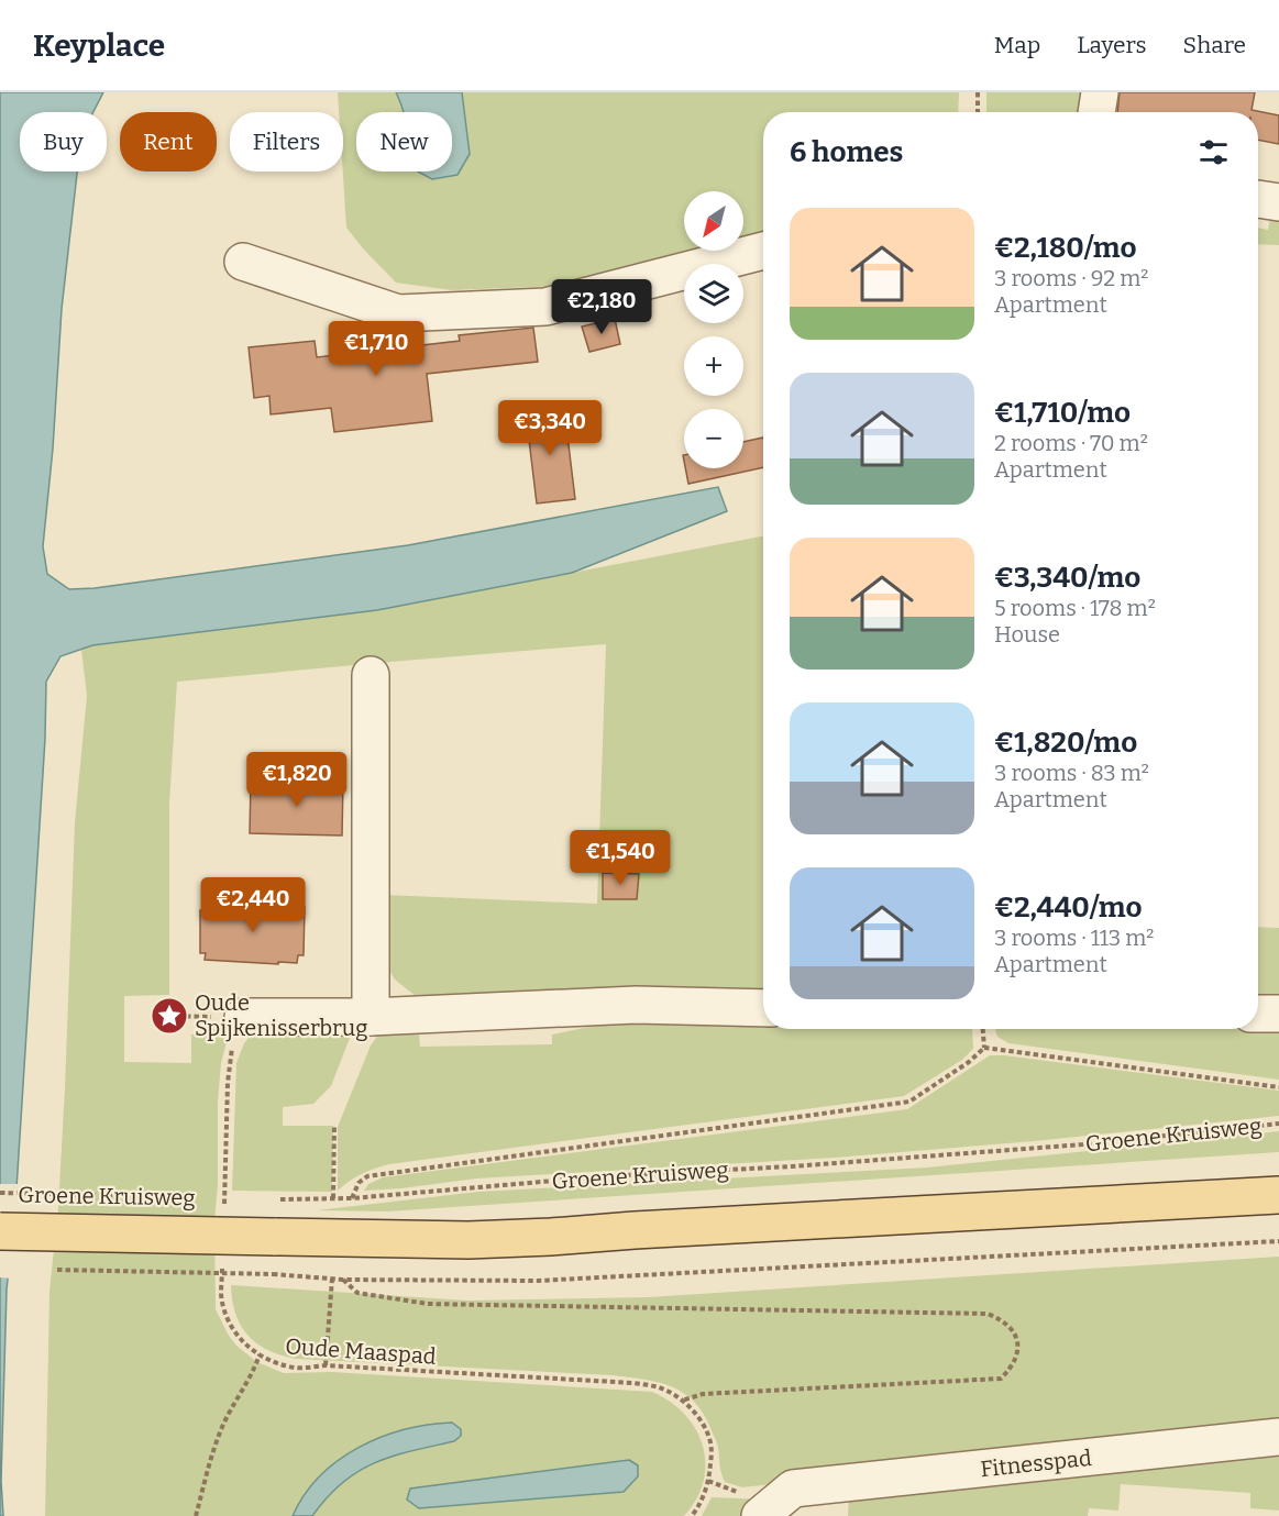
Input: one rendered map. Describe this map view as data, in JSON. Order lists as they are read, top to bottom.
{
  "streets": {
    "main road": ["Groene Kruisweg"],
    "street": ["Fitnesspad"],
    "path": ["Oude Maaspad"]
  },
  "places": {
    "place": ["Oude Spijkenisserbrug"]
  },
  "north": "bottom left",
  "page": {
    "header": "Keyplace",
    "nav": ["Map", "Layers", "Share"],
    "chip": [
      "Buy",
      "Rent",
      "Filters",
      "New"
    ],
    "heading": "6 homes",
    "map_buttons": ["+", "−"],
    "list": [
      {
        "name": "€2,180/mo",
        "note": "3 rooms · 92 m² · Apartment"
      },
      {
        "name": "€1,710/mo",
        "note": "2 rooms · 70 m² · Apartment"
      },
      {
        "name": "€3,340/mo",
        "note": "5 rooms · 178 m² · House"
      },
      {
        "name": "€1,820/mo",
        "note": "3 rooms · 83 m² · Apartment"
      },
      {
        "name": "€2,440/mo",
        "note": "3 rooms · 113 m² · Apartment"
      }
    ],
    "price": [
      "€2,180",
      "€1,710",
      "€3,340",
      "€1,820",
      "€1,540",
      "€2,440"
    ]
  }
}
